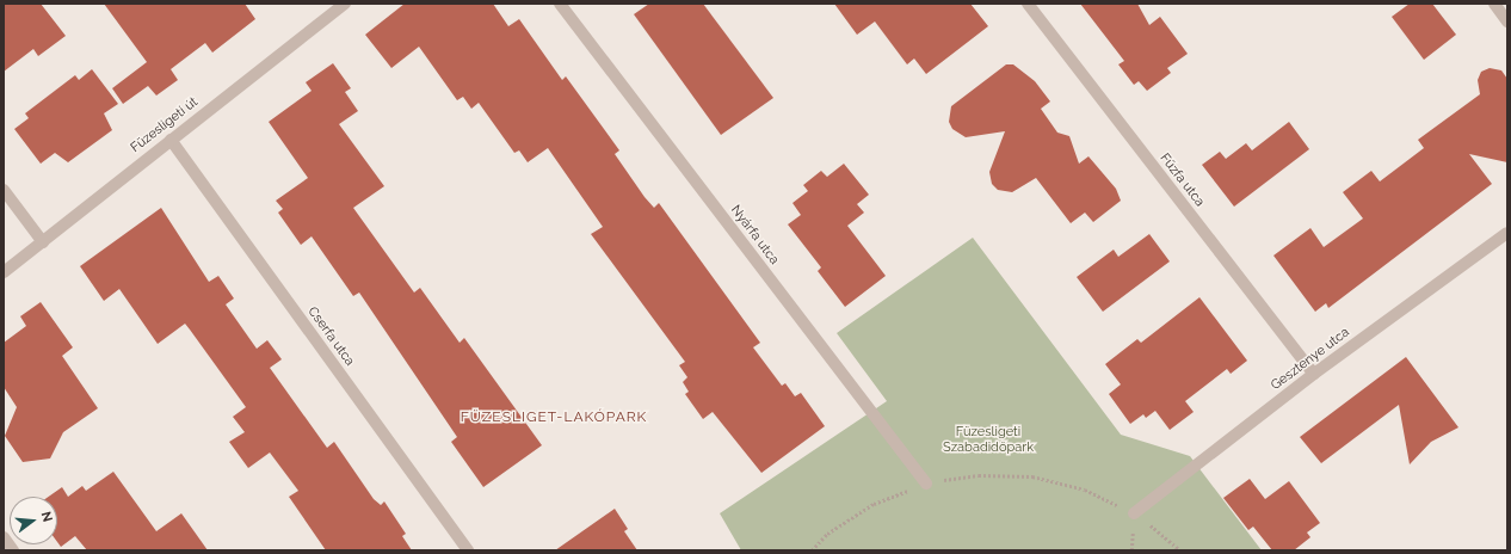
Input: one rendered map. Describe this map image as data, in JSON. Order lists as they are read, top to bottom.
{
  "streets": {
    "street": [
      "Füzesligeti út",
      "Fűzfa utca",
      "Nyárfa utca",
      "Cserfa utca",
      "Gesztenye utca"
    ]
  },
  "crossings": [
    ["Füzesligeti út", "Cserfa utca"],
    ["Fűzfa utca", "Gesztenye utca"]
  ],
  "districts": ["FÜZESLIGET-LAKÓPARK"],
  "parks": ["Füzesligeti Szabadidőpark"],
  "north": "right"
}
